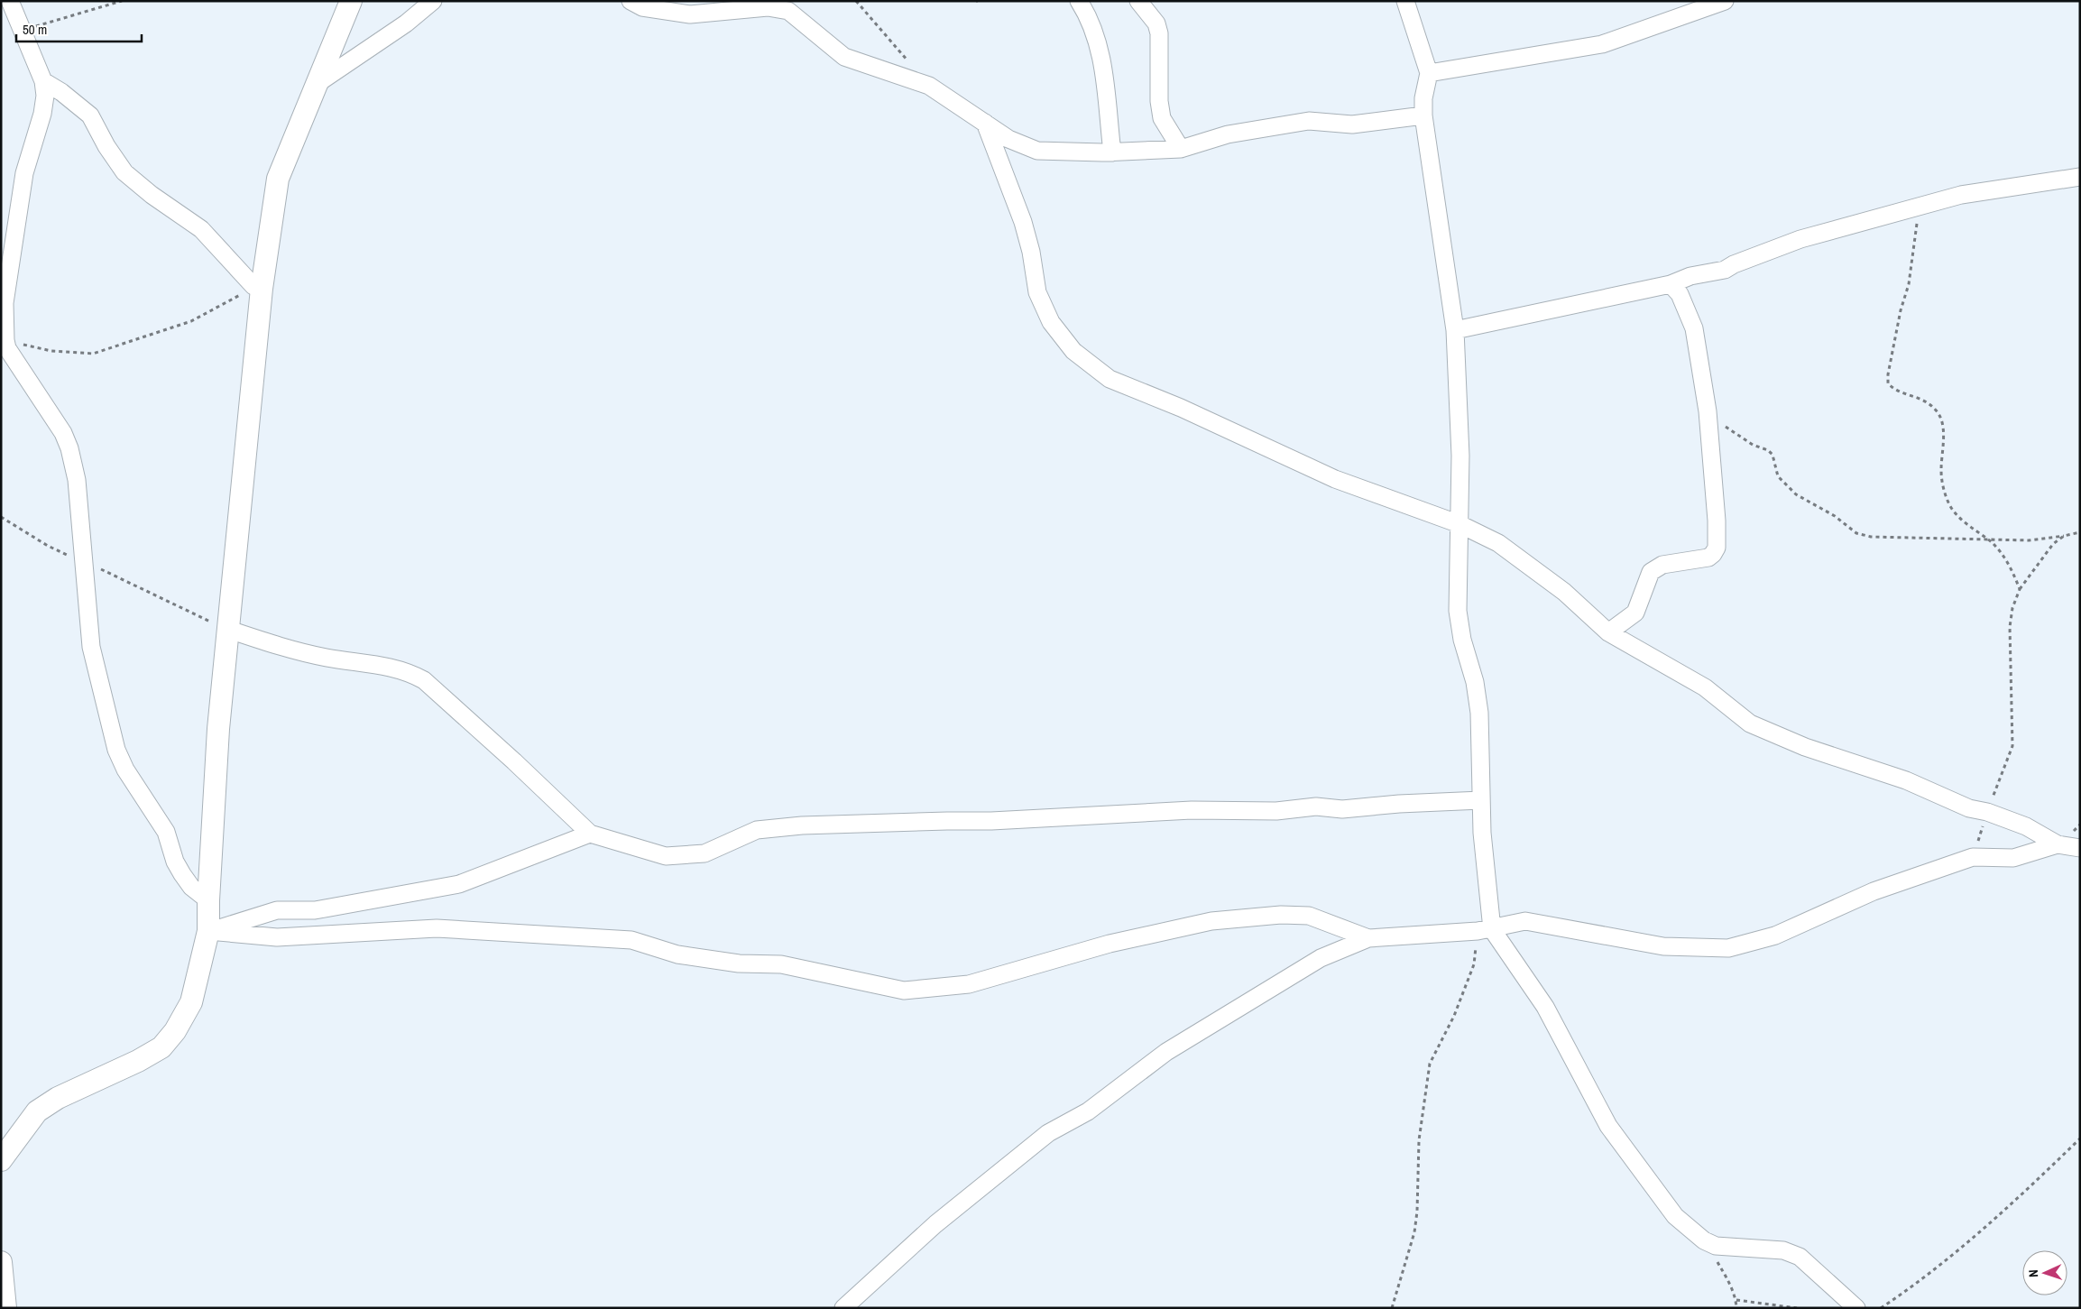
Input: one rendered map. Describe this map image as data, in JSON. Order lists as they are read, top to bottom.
{
  "scale_bar": "50 m",
  "north": "left"
}
